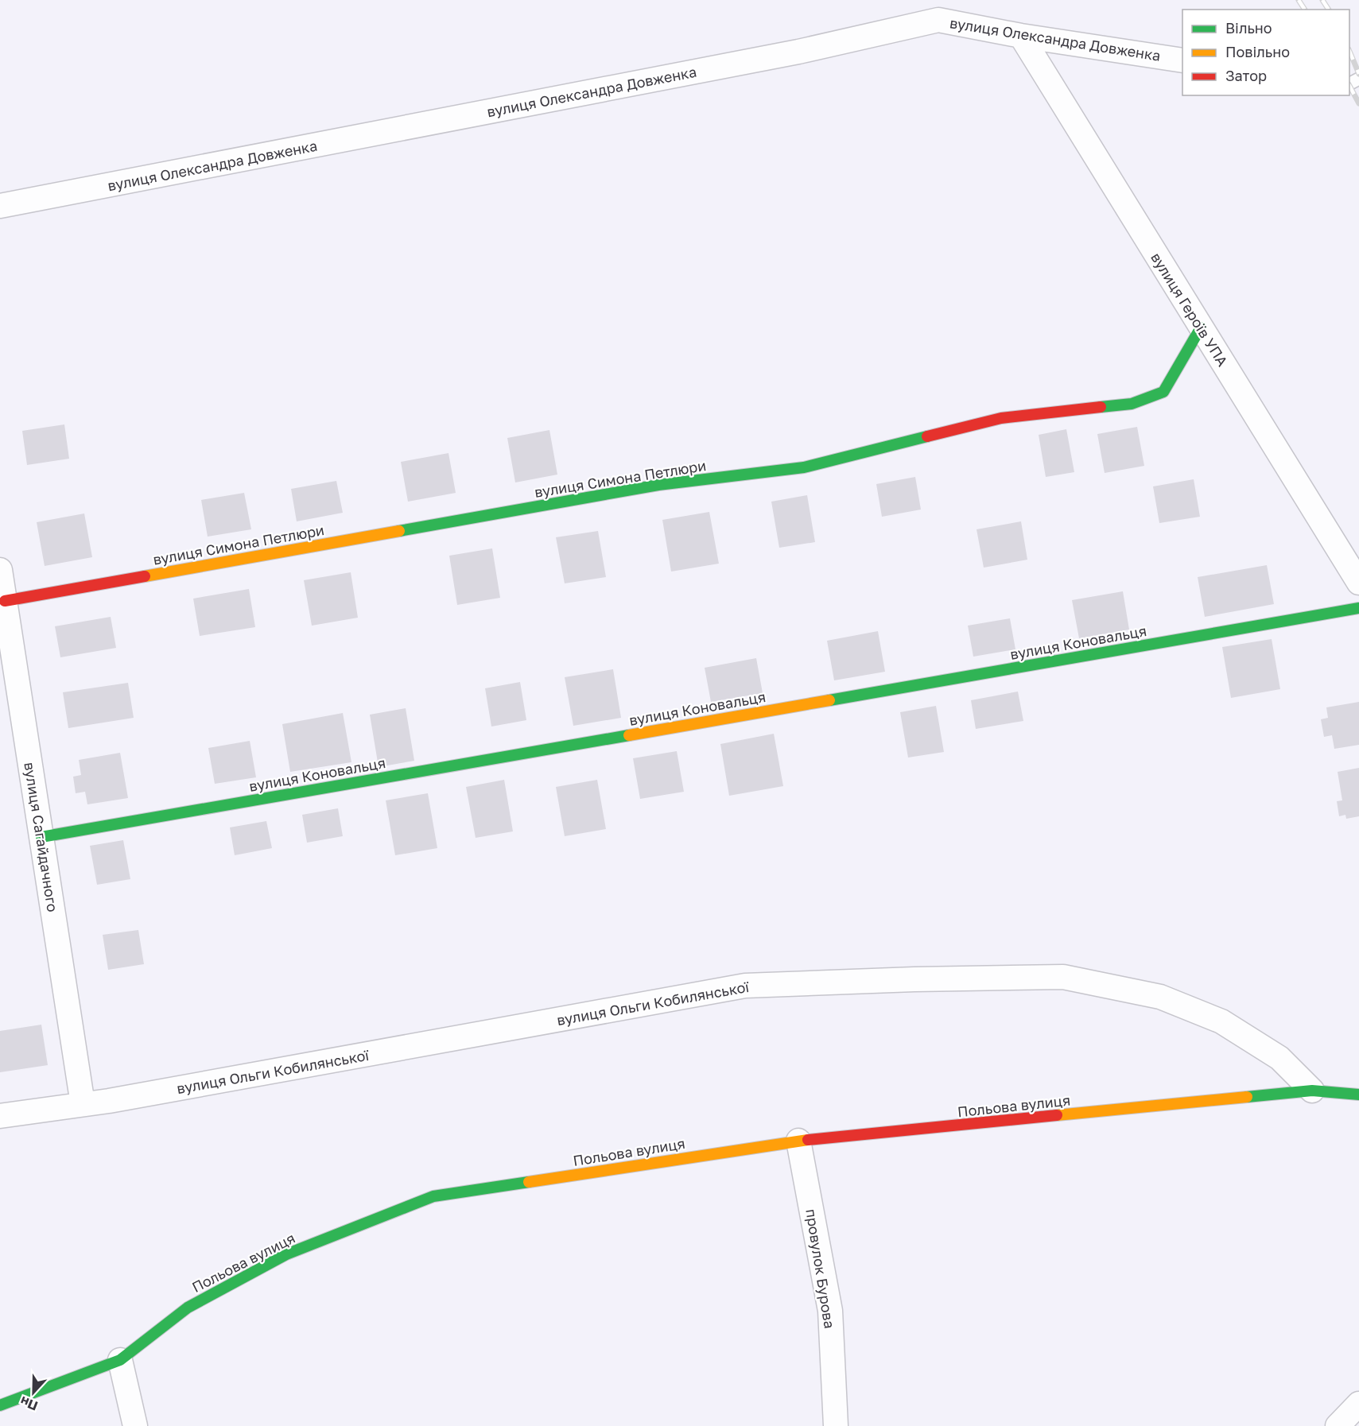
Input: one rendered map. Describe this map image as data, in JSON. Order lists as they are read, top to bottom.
{
  "streets": {
    "street": [
      "вулиця Олександра Довженка",
      "вулиця Героїв УПА",
      "вулиця Симона Петлюри",
      "вулиця Коновальця",
      "вулиця Сагайдачного",
      "вулиця Ольги Кобилянської",
      "Польова вулиця",
      "провулок Бурова"
    ]
  },
  "crossings": [
    ["вулиця Олександра Довженка", "вулиця Героїв УПА"],
    ["вулиця Героїв УПА", "вулиця Симона Петлюри"],
    ["вулиця Симона Петлюри", "вулиця Сагайдачного"],
    ["вулиця Коновальця", "вулиця Сагайдачного"],
    ["вулиця Сагайдачного", "вулиця Ольги Кобилянської"],
    ["вулиця Ольги Кобилянської", "Польова вулиця"],
    ["Польова вулиця", "провулок Бурова"]
  ],
  "legend": ["Вільно", "Повільно", "Затор"],
  "north": "bottom"
}
